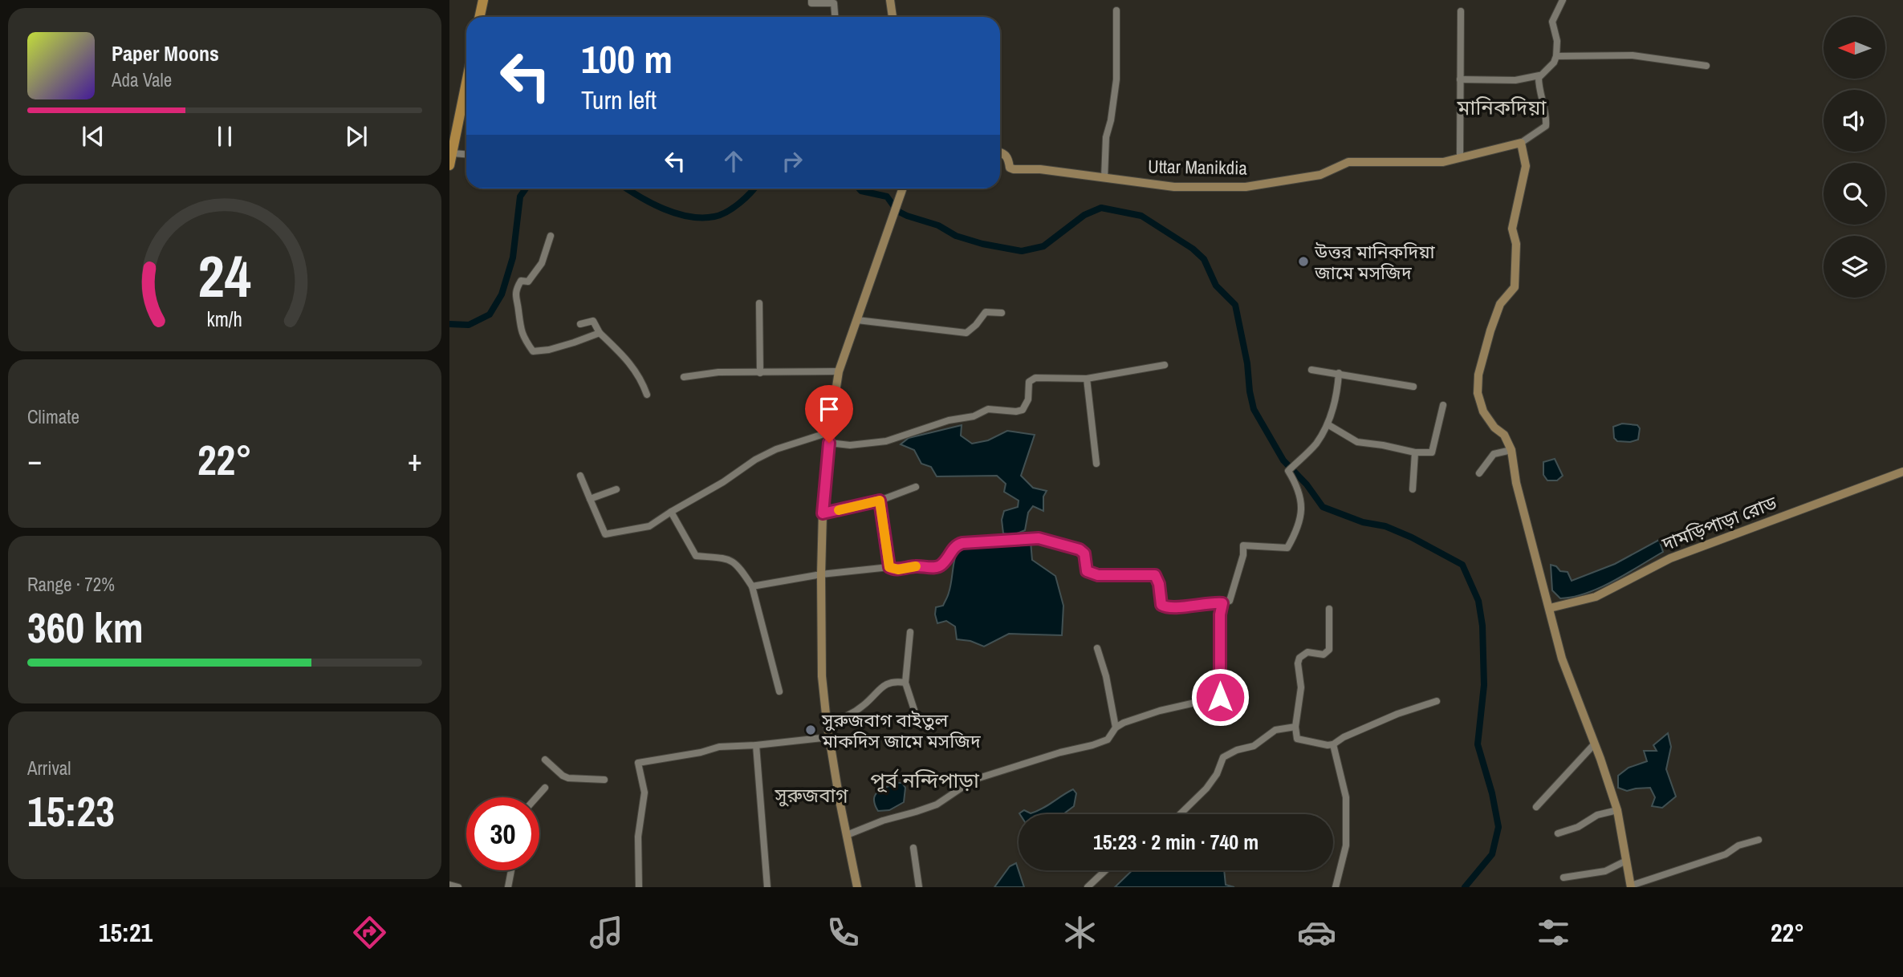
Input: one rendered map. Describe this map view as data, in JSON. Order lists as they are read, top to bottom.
{
  "streets": {
    "main road": ["Uttar Manikdia", "দামড়িপাড়া রোড"]
  },
  "districts": ["মানিকদিয়া", "পূর্ব নন্দিপাড়া", "সুরুজবাগ"],
  "places": ["উত্তর মানিকদিয়া জামে মসজিদ", "সুরুজবাগ বাইতুল মাকদিস জামে মসজিদ"],
  "north": "left",
  "page": {
    "turn": ["100 m", "Turn left"],
    "song": ["Paper Moons", "Ada Vale"],
    "tile": [
      "Climate",
      ["Range · 72%", "360 km"],
      ["Arrival", "15:23"]
    ],
    "heat": ["−", "22°", "+"],
    "limit": "30",
    "trip": "15:23 · 2 min · 740 m",
    "tabs": ["15:21", "22°"],
    "gauge": ["24", "km/h"]
  }
}
